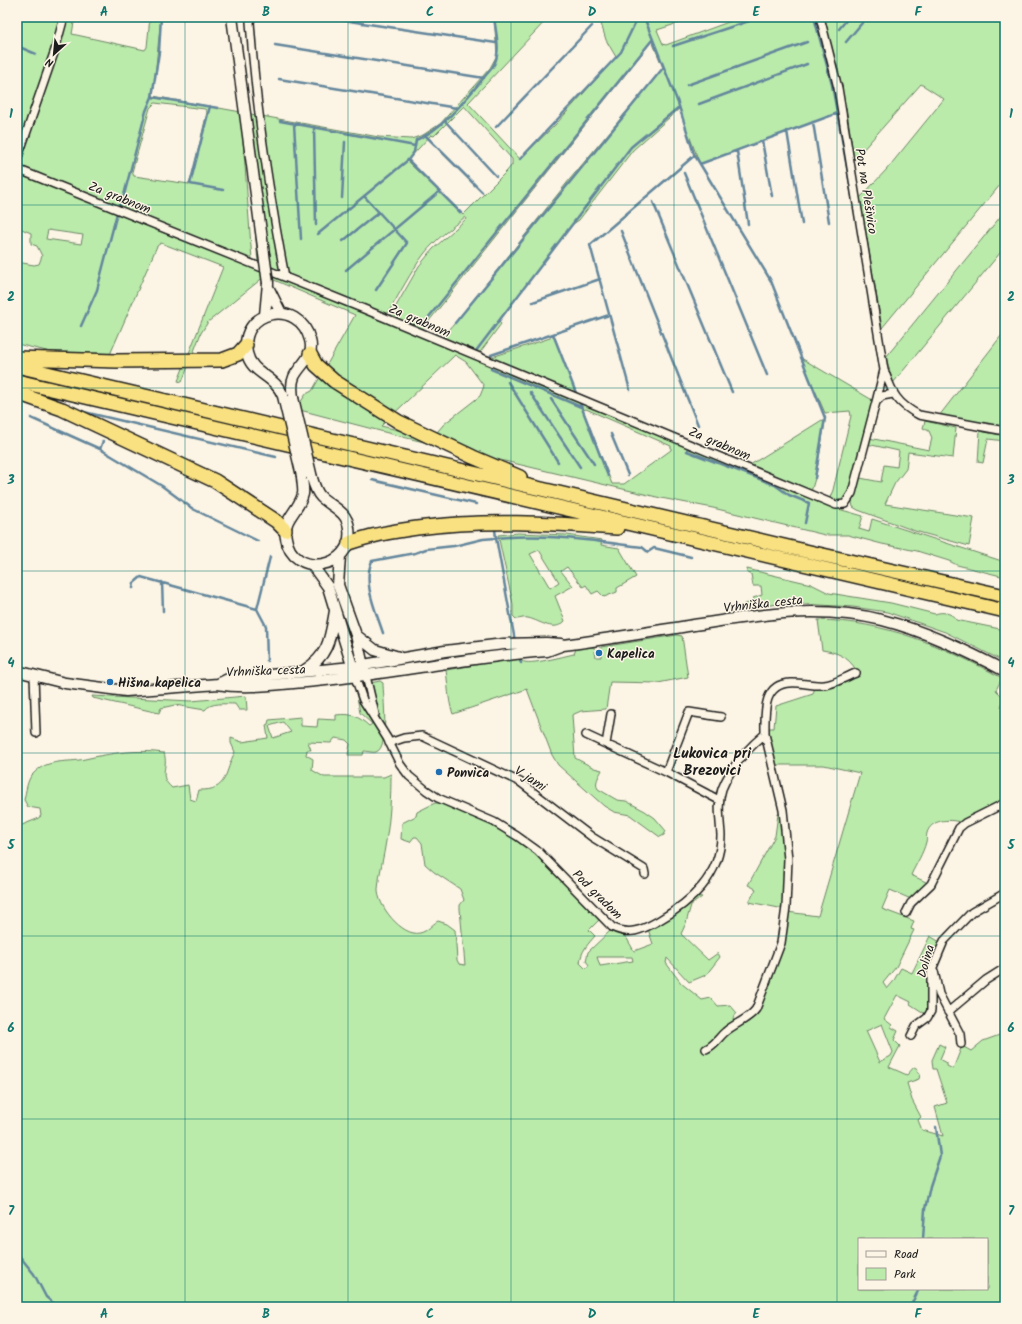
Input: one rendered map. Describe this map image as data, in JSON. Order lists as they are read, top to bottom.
{
  "streets": {
    "main road": ["Vrhniška cesta"],
    "street": [
      "Pot na Plešivico",
      "Za grabnom",
      "V jami",
      "Pod gradom",
      "Dolina"
    ]
  },
  "crossings": [
    ["Pot na Plešivico", "Za grabnom"],
    ["Vrhniška cesta", "Pod gradom"],
    ["V jami", "Pod gradom"]
  ],
  "districts": ["Lukovica pri Brezovici"],
  "places": ["Kapelica", "Hišna kapelica", "Ponvica"],
  "legend": ["Road", "Park"],
  "north": "bottom left",
  "grid": {
    "columns": [
      "A",
      "B",
      "C",
      "D",
      "E",
      "F"
    ],
    "rows": [
      "1",
      "2",
      "3",
      "4",
      "5",
      "6",
      "7"
    ]
  }
}
